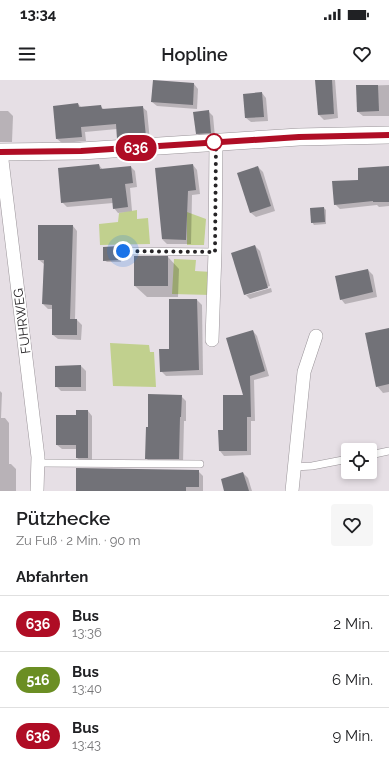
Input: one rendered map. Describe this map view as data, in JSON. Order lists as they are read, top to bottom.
{
  "streets": {
    "street": ["FUHRWEG"]
  },
  "lines": ["bus line 636"],
  "page": {
    "status": "13:34",
    "header": "Hopline",
    "on_map": "636",
    "heading": [
      ["Pützhecke", "Zu Fuß · 2 Min. · 90 m"],
      "Abfahrten"
    ],
    "list": [
      {
        "mark": "636",
        "name": "Bus",
        "note": "13:36",
        "value": "2 Min."
      },
      {
        "mark": "516",
        "name": "Bus",
        "note": "13:40",
        "value": "6 Min."
      },
      {
        "mark": "636",
        "name": "Bus",
        "note": "13:43",
        "value": "9 Min."
      }
    ]
  }
}
